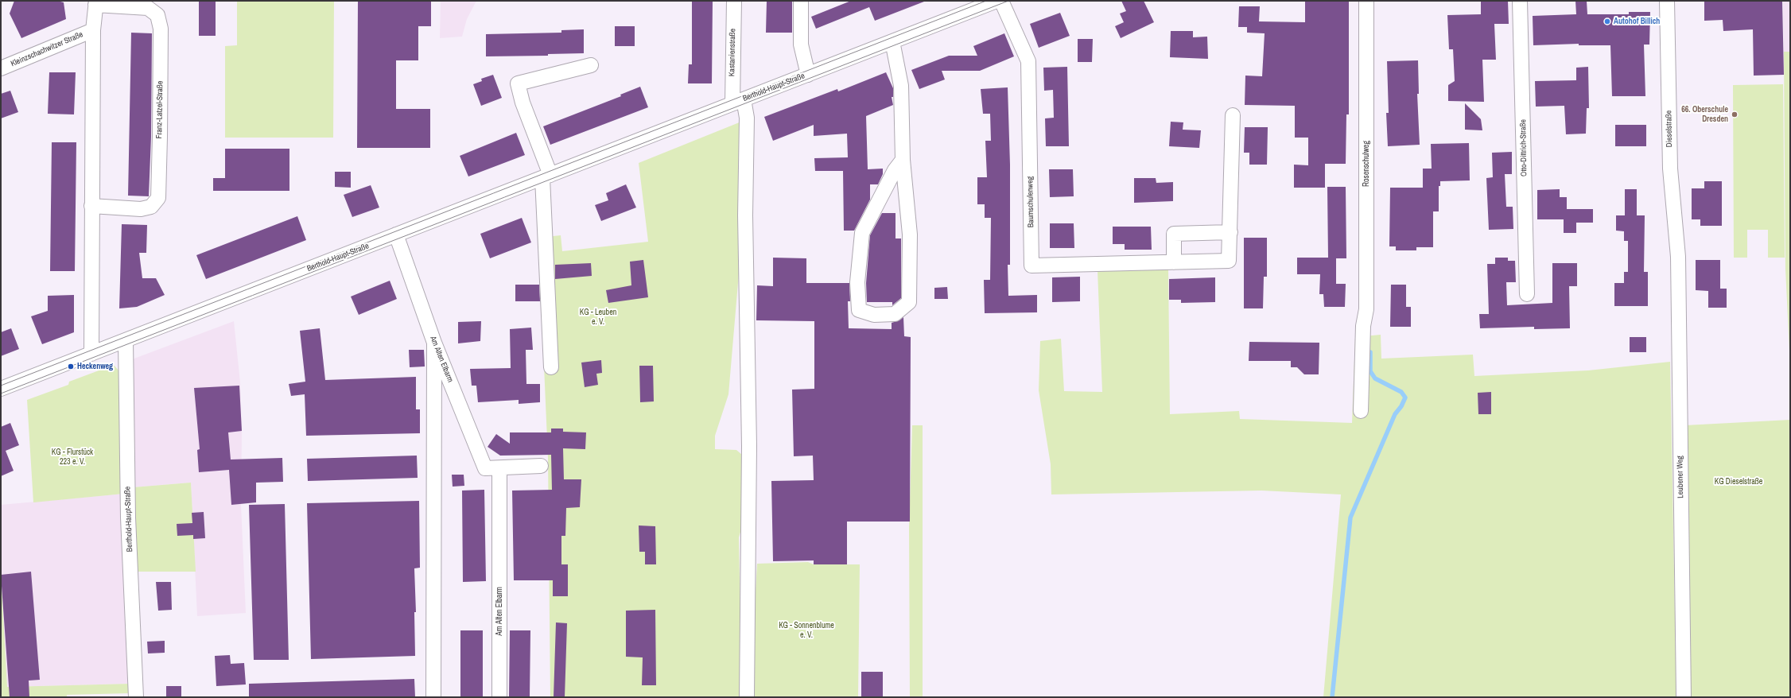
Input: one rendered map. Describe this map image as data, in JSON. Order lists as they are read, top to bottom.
{
  "streets": {
    "street": [
      "Kleinzschachwitzer Straße",
      "Kastanienstraße",
      "Berthold-Haupt-Straße",
      "Franz-Latzel-Straße",
      "Dieselstraße",
      "Otto-Dittrich-Straße",
      "Rosenschulweg",
      "Baumschulenweg",
      "Am Alten Elbarm",
      "Leubener Weg"
    ]
  },
  "crossings": [
    ["Kleinzschachwitzer Straße", "Franz-Latzel-Straße"],
    ["Kastanienstraße", "Berthold-Haupt-Straße"],
    ["Berthold-Haupt-Straße", "Franz-Latzel-Straße"],
    ["Berthold-Haupt-Straße", "Am Alten Elbarm"],
    ["Dieselstraße", "Leubener Weg"]
  ],
  "parks": [
    "KG - Leuben e. V.",
    "KG - Flurstück 223 e. V.",
    "KG Dieselstraße",
    "KG - Sonnenblume e. V."
  ],
  "places": ["Autohof Billich", "66. Oberschule Dresden", "Heckenweg"]
}
